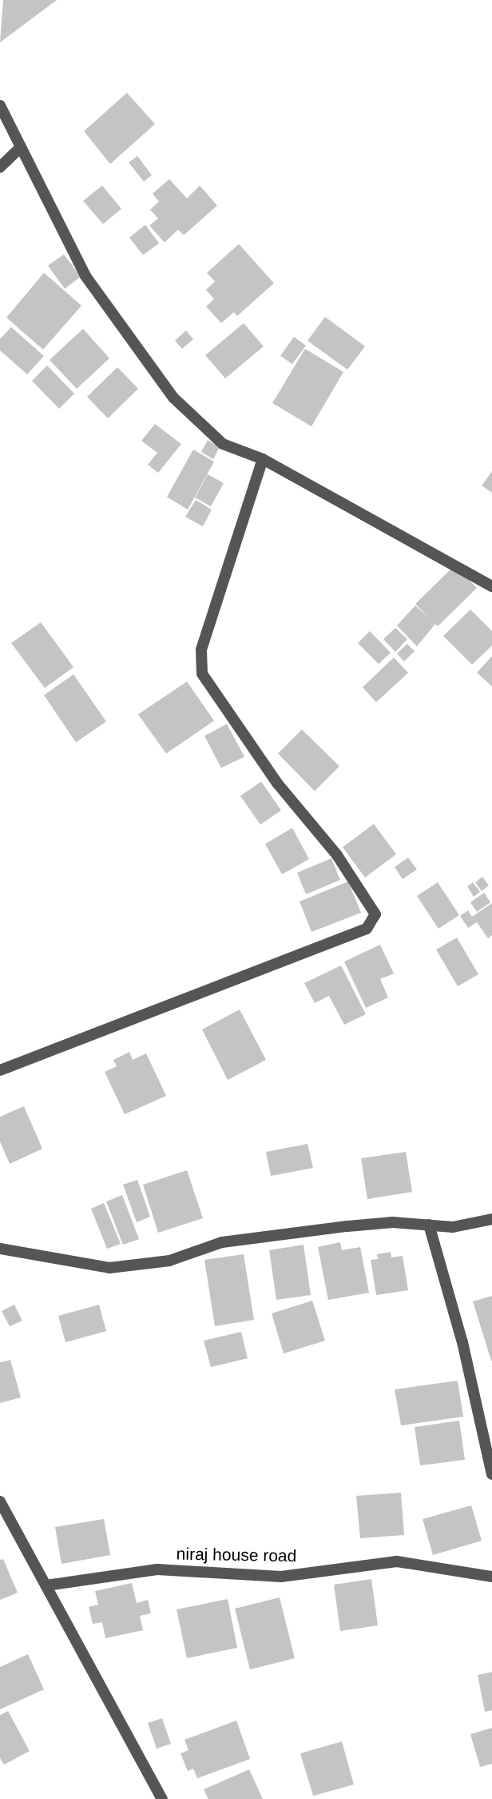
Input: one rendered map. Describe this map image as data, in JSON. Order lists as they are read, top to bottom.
{
  "streets": {
    "street": ["niraj house road"]
  }
}
